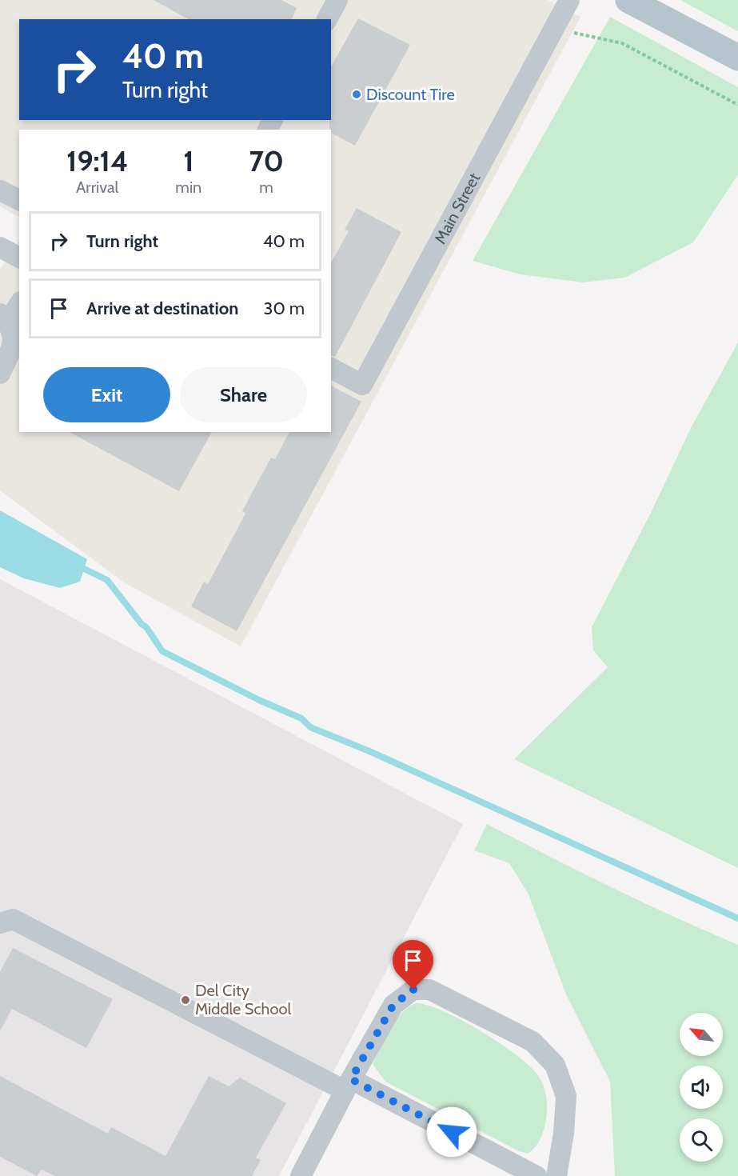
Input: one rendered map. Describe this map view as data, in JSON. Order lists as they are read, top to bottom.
{
  "streets": {
    "street": ["Main Street"]
  },
  "places": ["Discount Tire", "Del City Middle School"],
  "north": "top left",
  "page": {
    "turn": ["40 m", "Turn right"],
    "eta": [
      "19:14",
      "Arrival",
      "1",
      "min",
      "70",
      "m"
    ],
    "list": [
      {
        "name": "Turn right",
        "value": "40 m"
      },
      {
        "name": "Arrive at destination",
        "value": "30 m"
      }
    ],
    "buttons": ["Exit", "Share"]
  }
}
